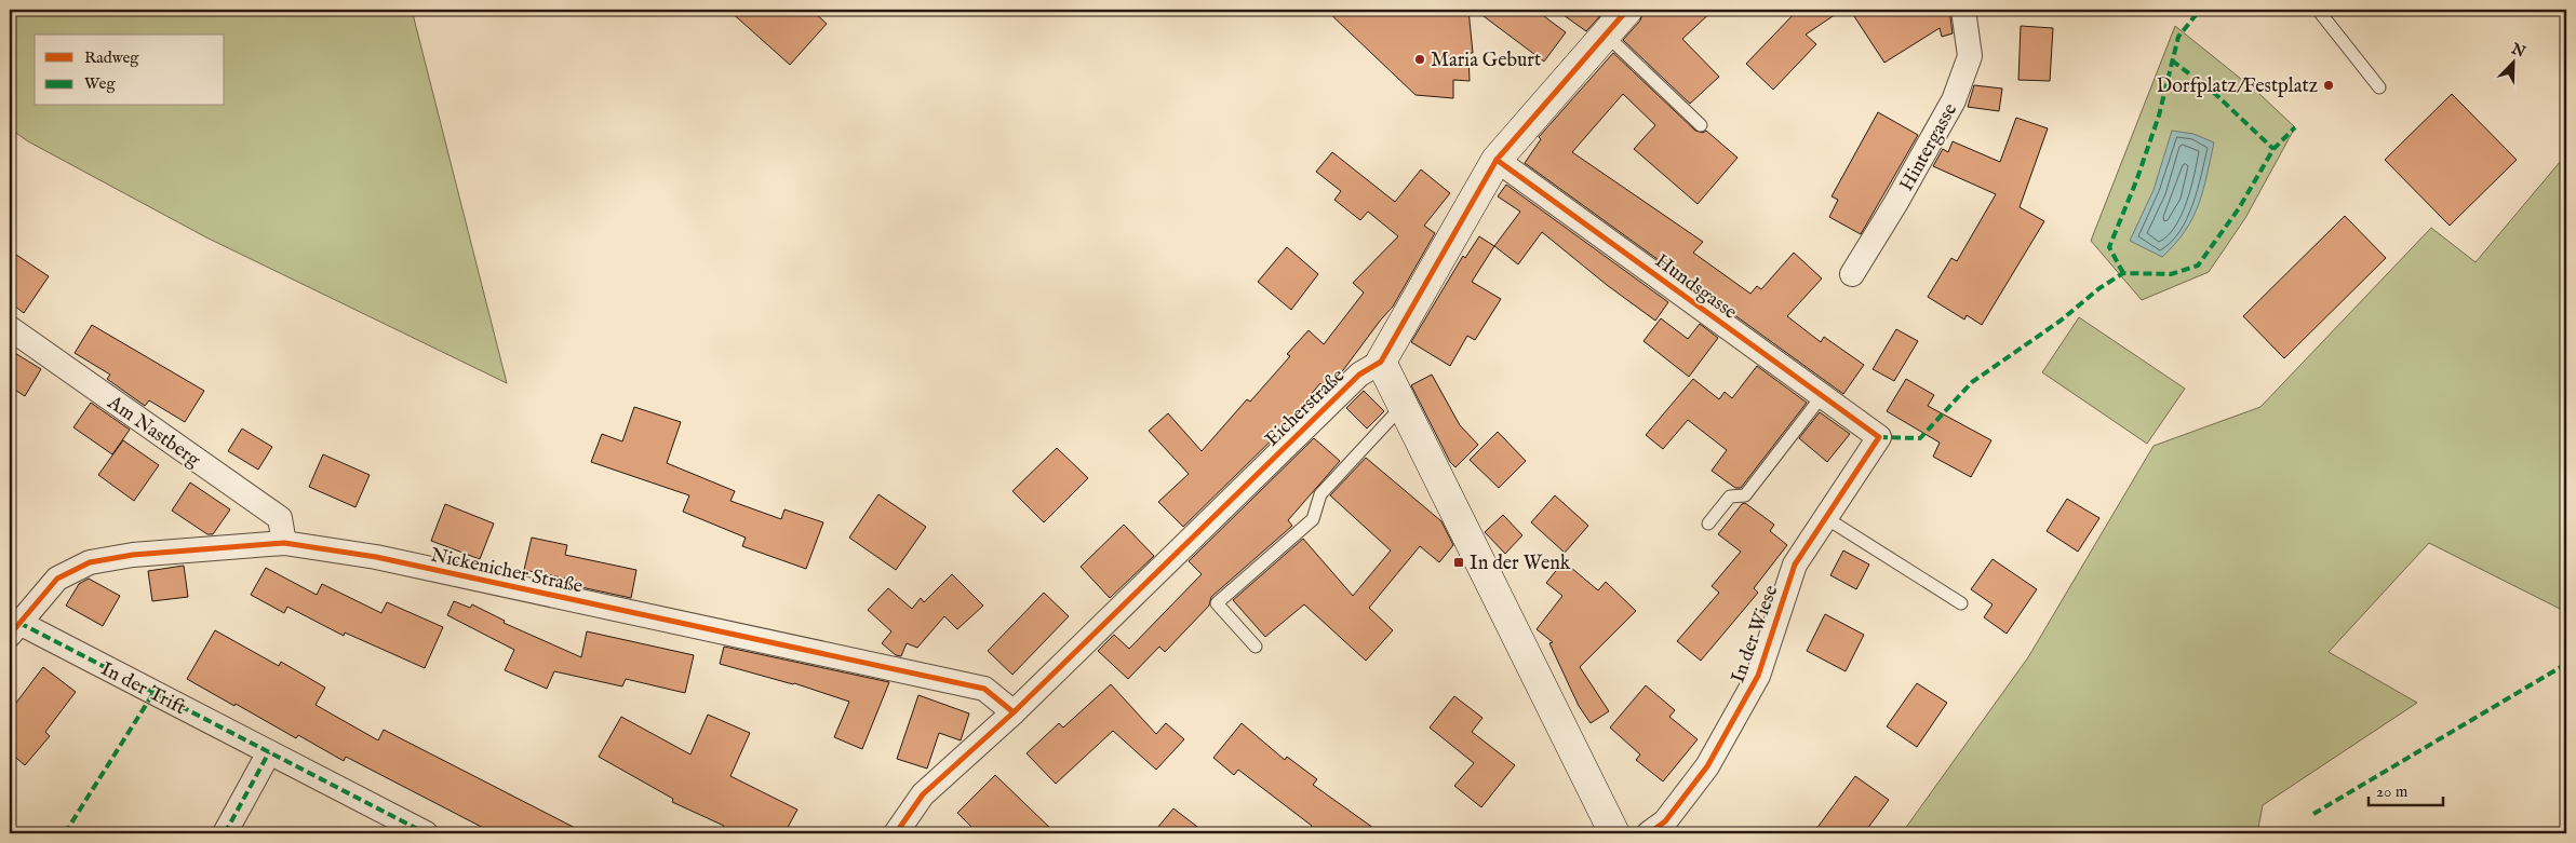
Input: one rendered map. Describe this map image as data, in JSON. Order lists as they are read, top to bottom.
{
  "streets": {
    "street": [
      "Hintergasse",
      "Hundsgasse",
      "Eicherstraße",
      "Am Nastberg",
      "Nickenicher Straße",
      "In der Wiese",
      "In der Trift"
    ]
  },
  "crossings": [
    ["Hundsgasse", "Eicherstraße"],
    ["Hundsgasse", "In der Wiese"],
    ["Eicherstraße", "Nickenicher Straße"],
    ["Am Nastberg", "Nickenicher Straße"],
    ["Nickenicher Straße", "In der Trift"]
  ],
  "places": {
    "other": ["Maria Geburt", "Dorfplatz/Festplatz"],
    "transit": ["In der Wenk"]
  },
  "legend": ["Radweg", "Weg"],
  "scale_bar": "20 m",
  "north": "top right"
}
